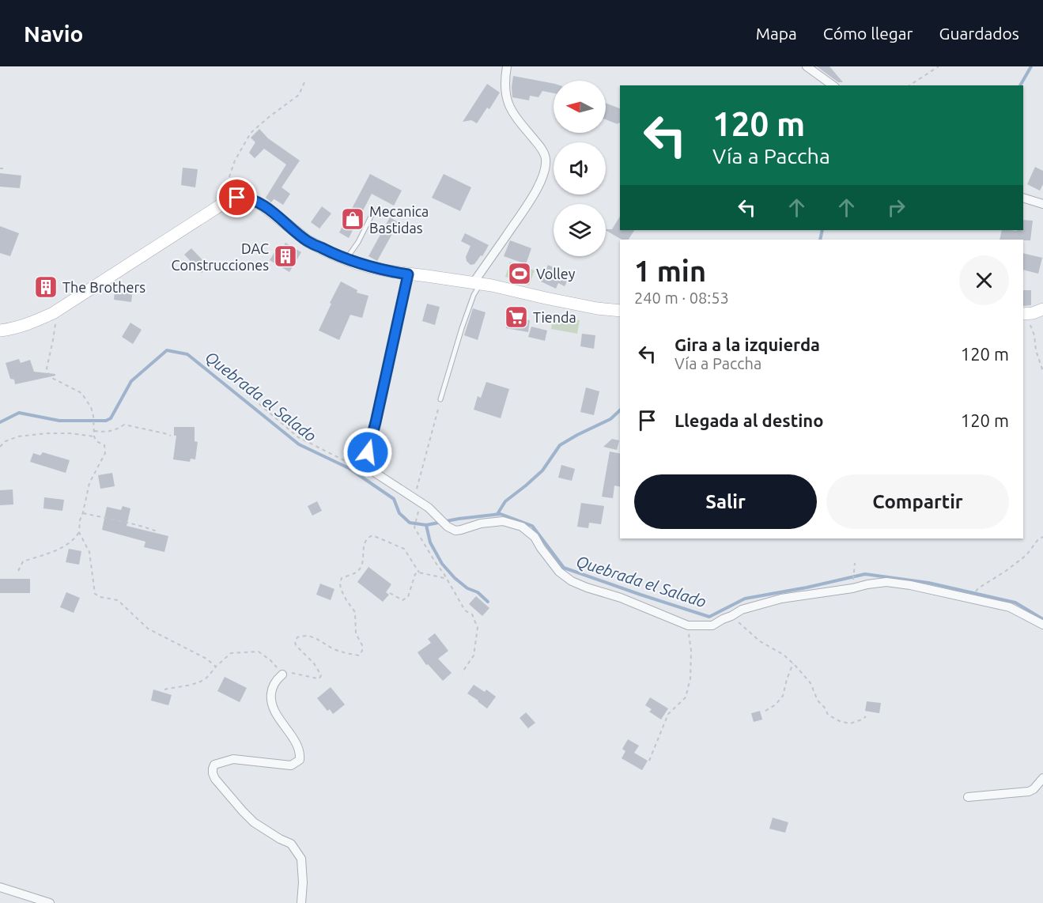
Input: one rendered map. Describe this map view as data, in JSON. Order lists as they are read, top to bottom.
{
  "water": ["Quebrada el Salado"],
  "places": {
    "shop": ["Mecanica Bastidas"],
    "building": ["DAC Construcciones", "The Brothers"],
    "sports": ["Volley"],
    "supermarket": ["Tienda"]
  },
  "north": "left",
  "page": {
    "header": "Navio",
    "nav": ["Mapa", "Cómo llegar", "Guardados"],
    "turn": ["120 m", "Vía a Paccha"],
    "heading": ["1 min", "240 m · 08:53"],
    "list": [
      {
        "name": "Gira a la izquierda",
        "note": "Vía a Paccha",
        "value": "120 m"
      },
      {
        "name": "Llegada al destino",
        "value": "120 m"
      }
    ],
    "buttons": ["Salir", "Compartir"]
  }
}
